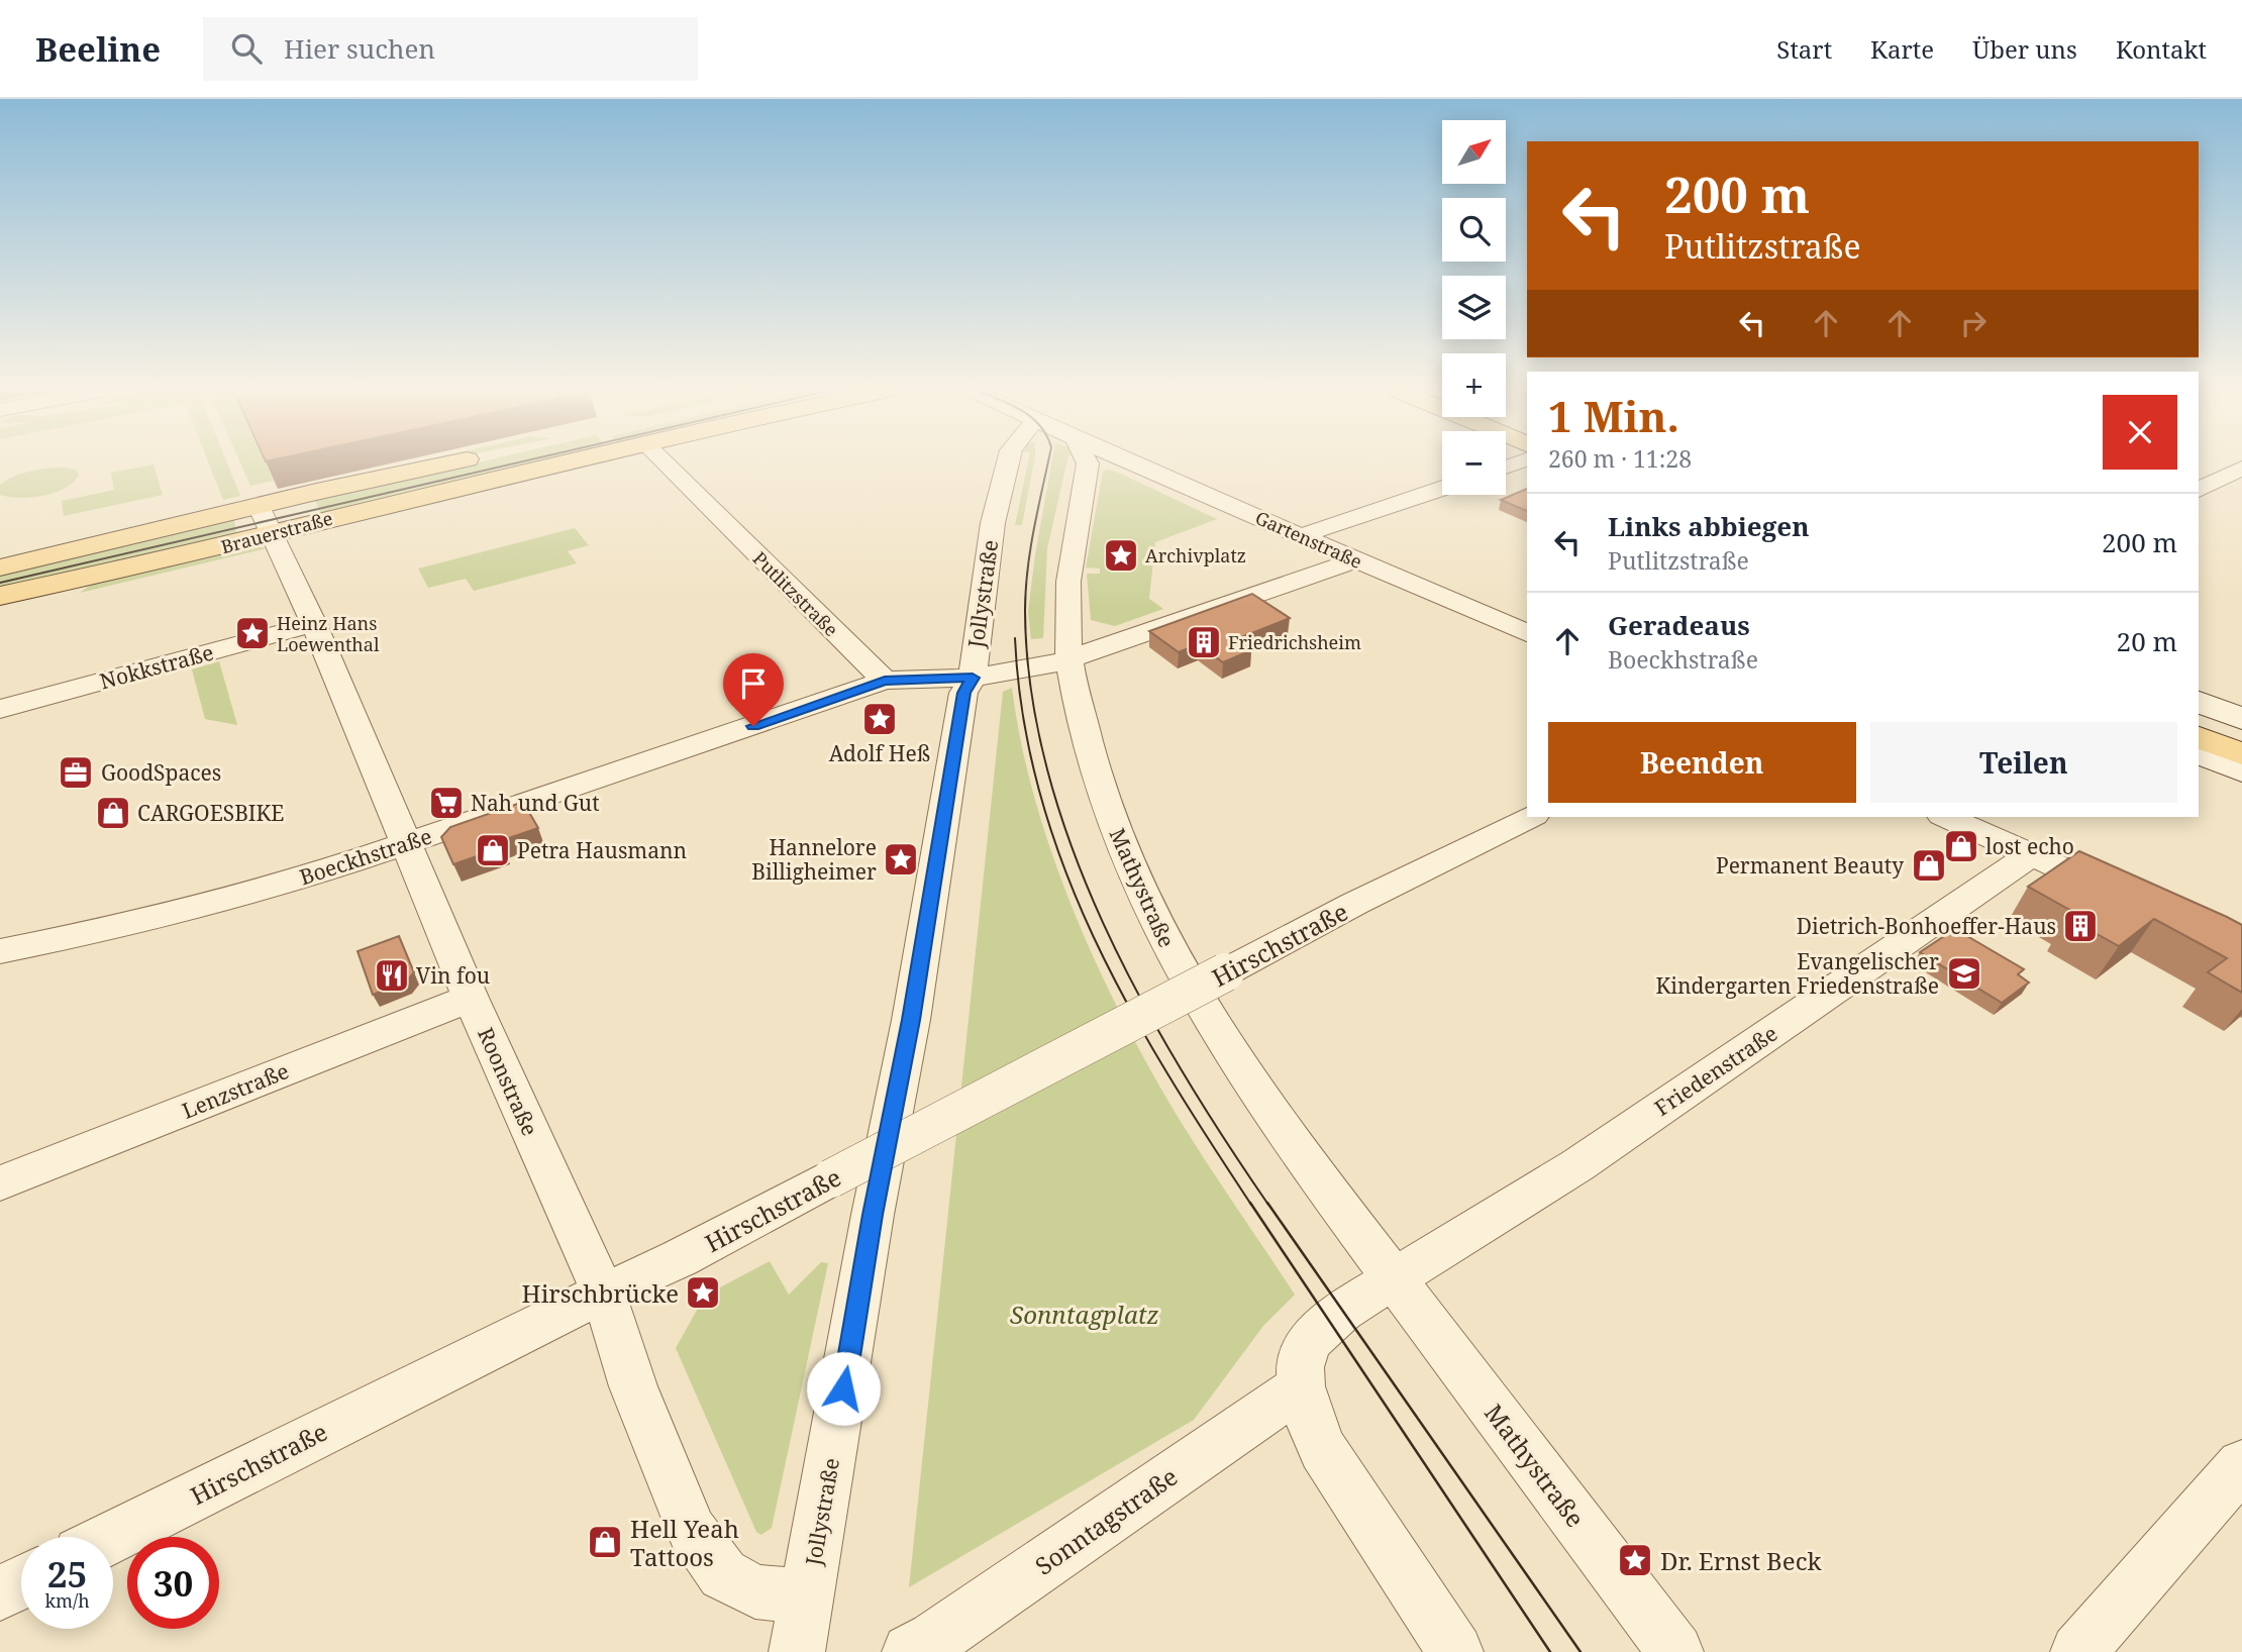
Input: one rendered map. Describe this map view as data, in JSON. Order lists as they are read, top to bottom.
{
  "streets": {
    "main road": ["Brauerstraße"],
    "street": [
      "Gartenstraße",
      "Putlitzstraße",
      "Jollystraße",
      "Nokkstraße",
      "Boeckhstraße",
      "Mathystraße",
      "Hirschstraße",
      "Friedenstraße",
      "Roonstraße",
      "Lenzstraße",
      "Sonntagstraße"
    ]
  },
  "crossings": [
    ["Brauerstraße", "Roonstraße"],
    ["Putlitzstraße", "Boeckhstraße"],
    ["Jollystraße", "Roonstraße"],
    ["Nokkstraße", "Roonstraße"],
    ["Boeckhstraße", "Roonstraße"],
    ["Mathystraße", "Friedenstraße"],
    ["Hirschstraße", "Roonstraße"],
    ["Roonstraße", "Lenzstraße"]
  ],
  "parks": ["Sonntagplatz"],
  "places": {
    "place": [
      "Archivplatz",
      "Heinz Hans Loewenthal",
      "Adolf Heß",
      "Hannelore Billigheimer",
      "Hirschbrücke",
      "Dr. Ernst Beck"
    ],
    "building": ["Friedrichsheim", "Dietrich-Bonhoeffer-Haus"],
    "office": ["GoodSpaces"],
    "supermarket": ["Nah und Gut"],
    "shop": [
      "CARGOESBIKE",
      "lost echo",
      "Petra Hausmann",
      "Permanent Beauty",
      "Hell Yeah Tattoos"
    ],
    "school or university": ["Evangelischer Kindergarten Friedenstraße"],
    "restaurant": ["Vin fou"]
  },
  "north": "top right",
  "page": {
    "header": "Beeline",
    "search": "Hier suchen",
    "nav": [
      "Start",
      "Karte",
      "Über uns",
      "Kontakt"
    ],
    "map_buttons": ["+", "−"],
    "turn": ["200 m", "Putlitzstraße"],
    "heading": ["1 Min.", "260 m · 11:28"],
    "list": [
      {
        "name": "Links abbiegen",
        "note": "Putlitzstraße",
        "value": "200 m"
      },
      {
        "name": "Geradeaus",
        "note": "Boeckhstraße",
        "value": "20 m"
      }
    ],
    "buttons": ["Beenden", "Teilen"],
    "speed": "25 km/h",
    "limit": "30"
  }
}
